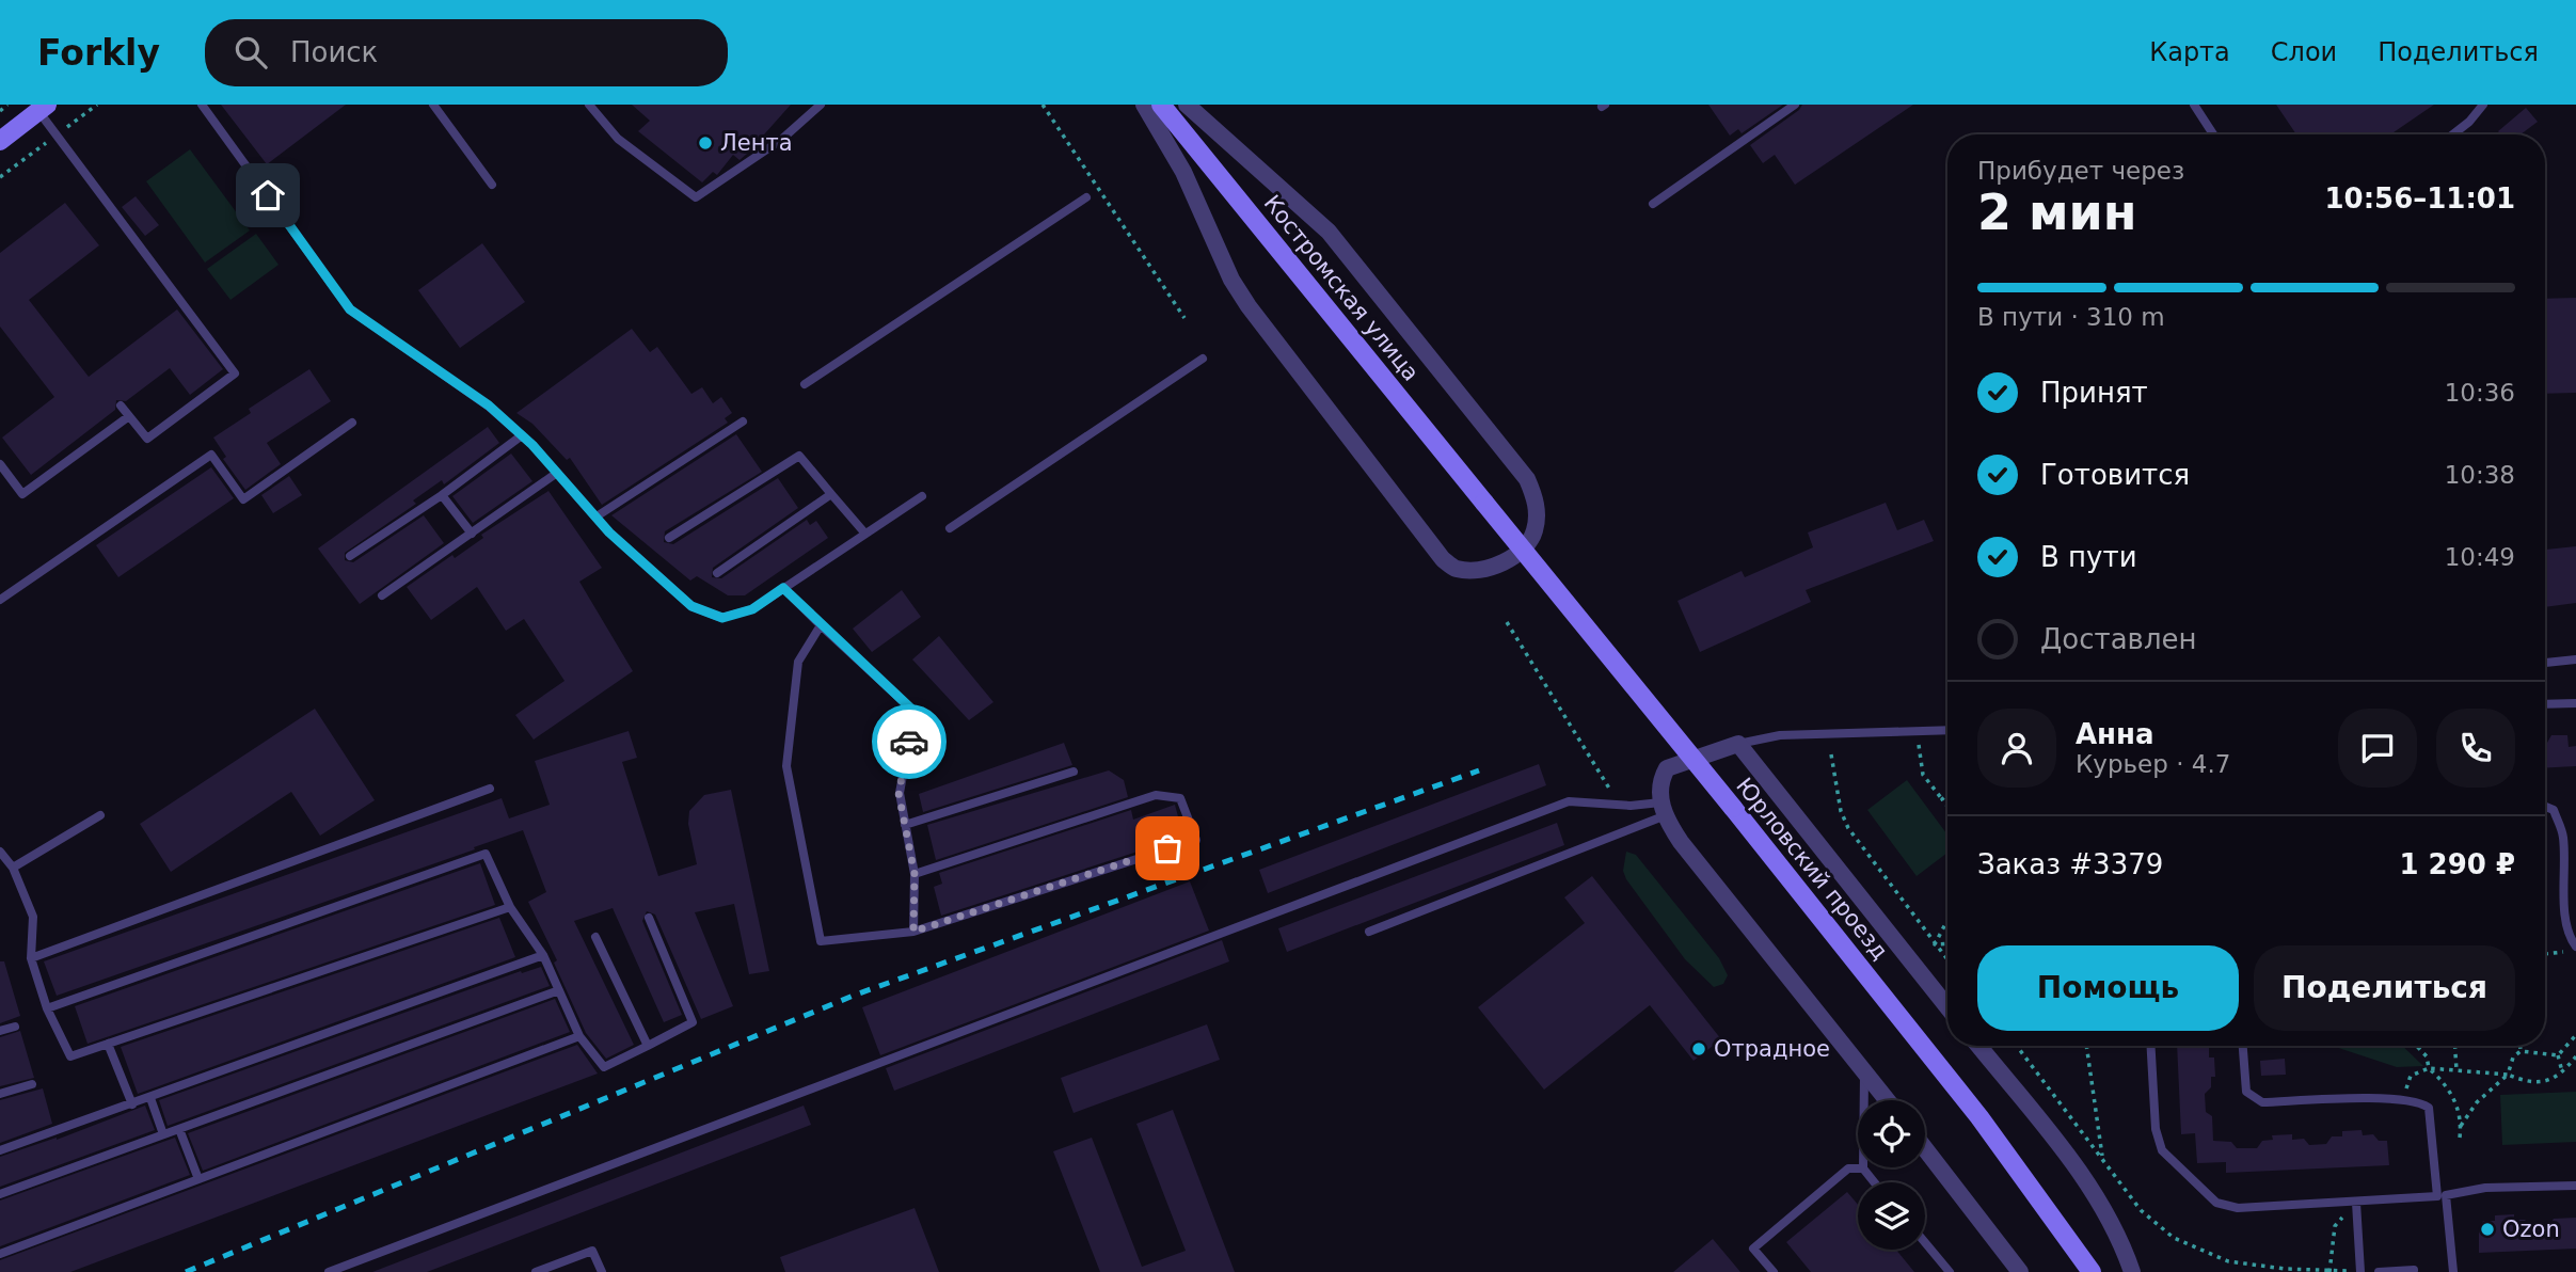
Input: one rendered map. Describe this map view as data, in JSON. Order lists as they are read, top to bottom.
{
  "streets": {
    "main road": ["Костромская улица", "Юрловский проезд"]
  },
  "crossings": [
    ["Костромская улица", "Юрловский проезд"]
  ],
  "places": ["Лента", "Отрадное", "Ozon"],
  "page": {
    "header": "Forkly",
    "search": "Поиск",
    "nav": ["Карта", "Слои", "Поделиться"],
    "heading": ["2 мин", "Прибудет через", "10:56–11:01"],
    "panel": [
      "Анна",
      "Курьер · 4.7",
      "Заказ #3379",
      "1 290 ₽"
    ],
    "bar": "В пути · 310 m",
    "list": [
      ["Принят", "10:36"],
      ["Готовится", "10:38"],
      ["В пути", "10:49"],
      "Доставлен"
    ],
    "buttons": ["Помощь", "Поделиться"]
  }
}
